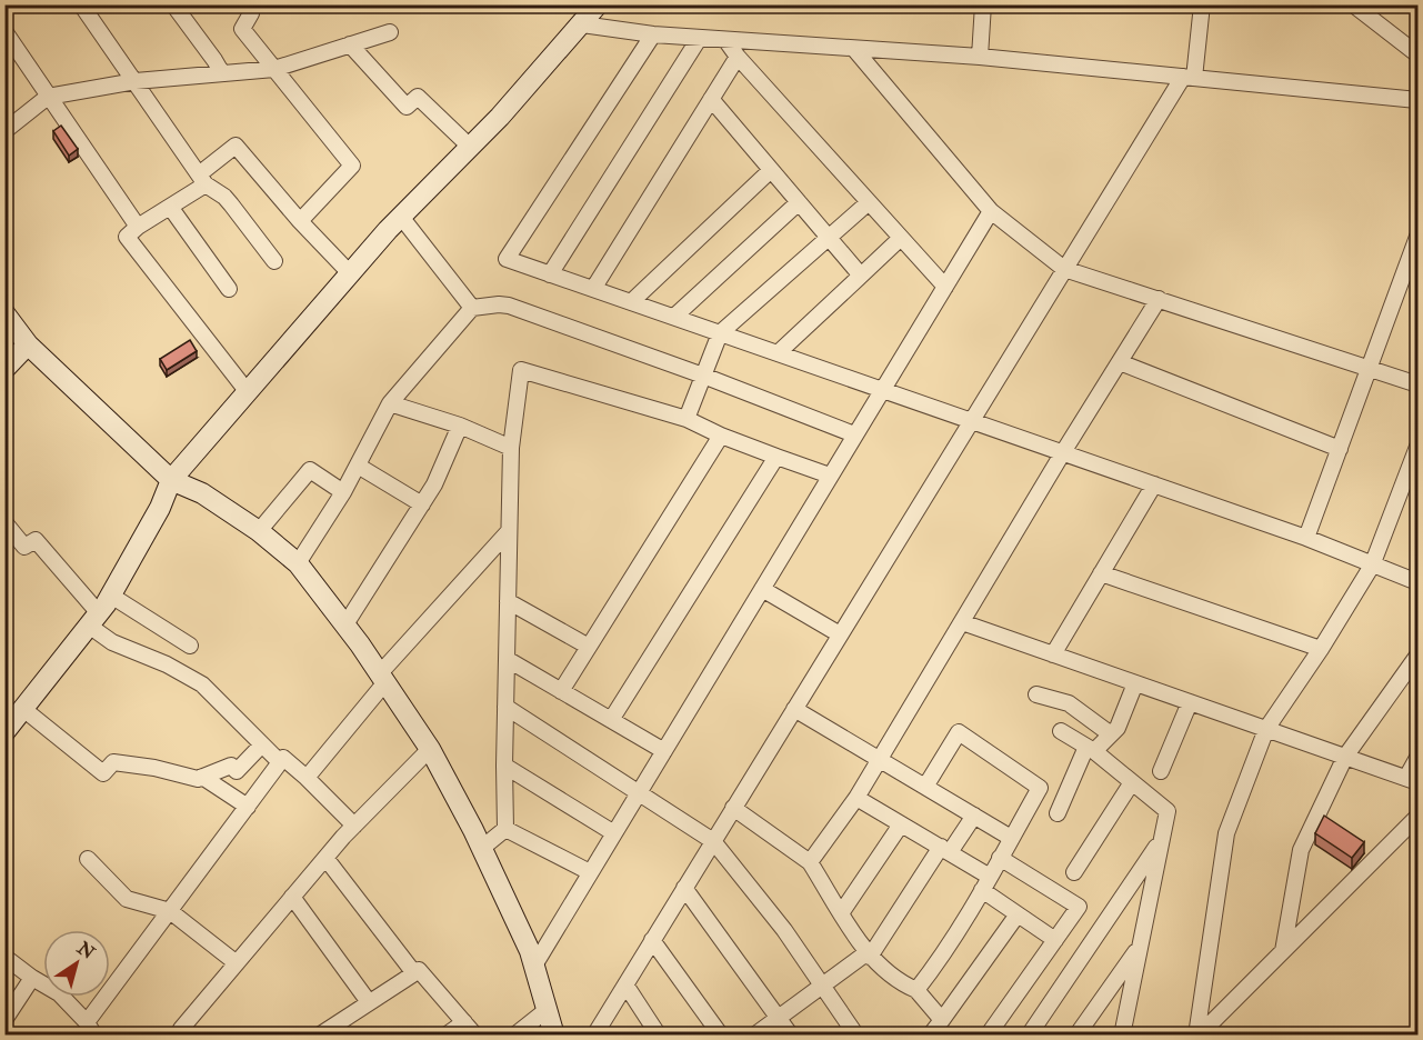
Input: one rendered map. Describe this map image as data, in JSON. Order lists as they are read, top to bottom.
{
  "north": "top right"
}
